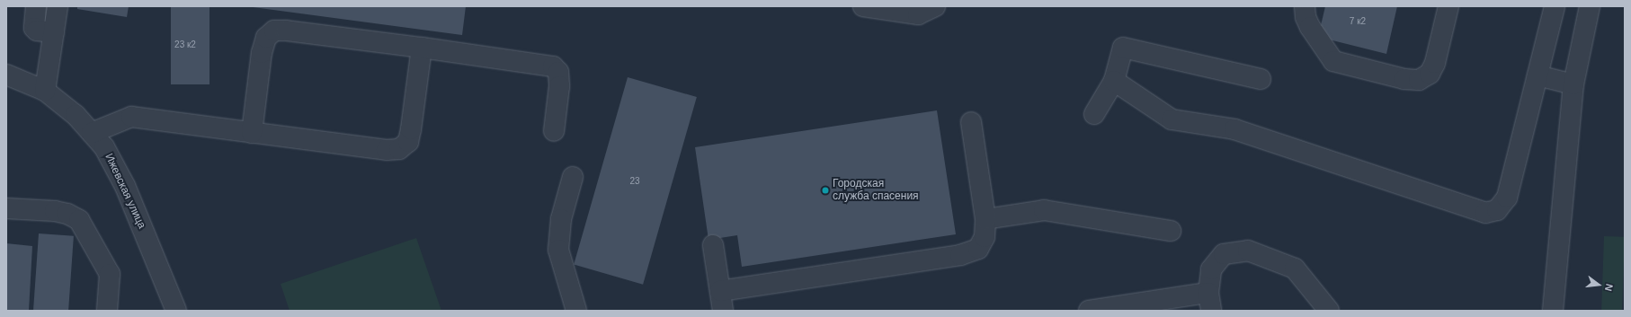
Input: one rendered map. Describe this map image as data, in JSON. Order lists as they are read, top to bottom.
{
  "streets": {
    "street": ["Ижевская улица"]
  },
  "places": ["Городская служба спасения"],
  "house_numbers": ["7 к2", "23 к2", "23"],
  "north": "right"
}
